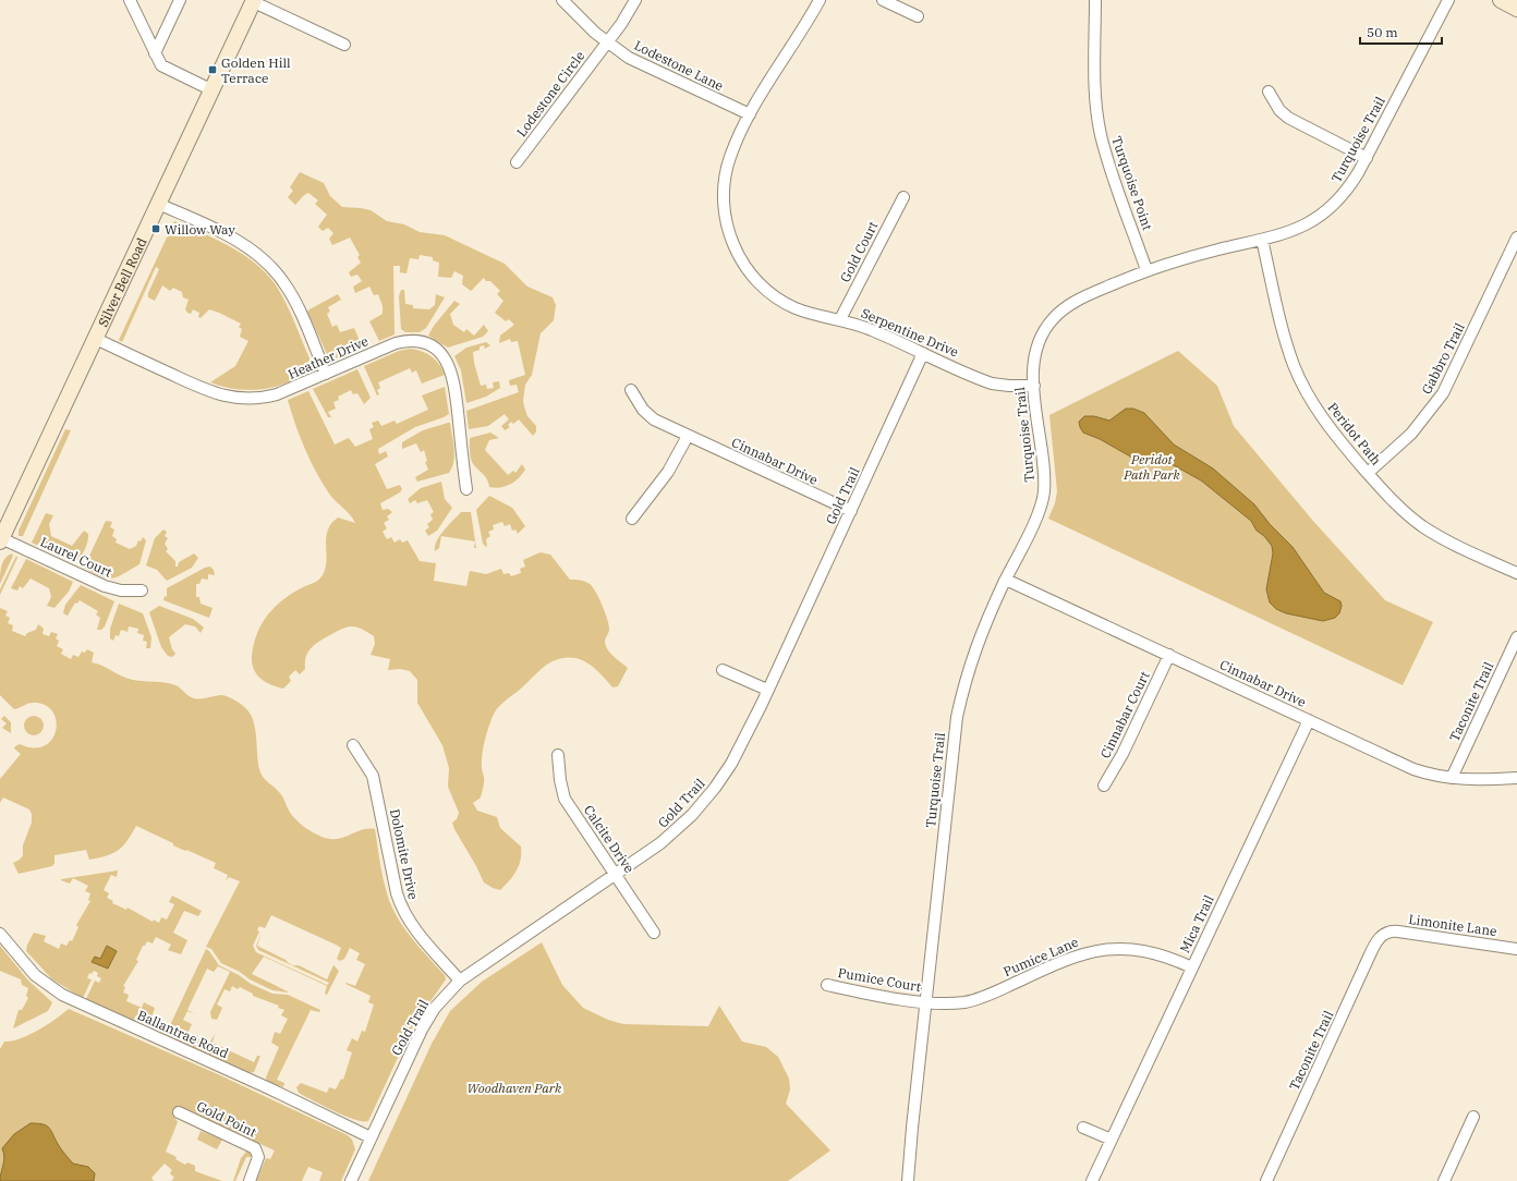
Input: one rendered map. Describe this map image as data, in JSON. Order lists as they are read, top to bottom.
{
  "streets": {
    "street": [
      "Lodestone Lane",
      "Lodestone Circle",
      "Turquoise Trail",
      "Turquoise Point",
      "Gold Court",
      "Silver Bell Road",
      "Serpentine Drive",
      "Heather Drive",
      "Gabbro Trail",
      "Peridot Path",
      "Cinnabar Drive",
      "Gold Trail",
      "Laurel Court",
      "Taconite Trail",
      "Cinnabar Court",
      "Calcite Drive",
      "Dolomite Drive",
      "Mica Trail",
      "Limonite Lane",
      "Pumice Lane",
      "Pumice Court",
      "Ballantrae Road",
      "Gold Point"
    ]
  },
  "crossings": [
    ["Lodestone Lane", "Lodestone Circle"],
    ["Lodestone Lane", "Serpentine Drive"],
    ["Turquoise Trail", "Turquoise Point"],
    ["Turquoise Trail", "Serpentine Drive"],
    ["Turquoise Trail", "Peridot Path"],
    ["Turquoise Trail", "Cinnabar Drive"],
    ["Turquoise Trail", "Pumice Lane"],
    ["Turquoise Trail", "Pumice Court"],
    ["Gold Court", "Serpentine Drive"],
    ["Silver Bell Road", "Heather Drive"],
    ["Silver Bell Road", "Laurel Court"],
    ["Serpentine Drive", "Gold Trail"],
    ["Gabbro Trail", "Peridot Path"],
    ["Cinnabar Drive", "Gold Trail"],
    ["Cinnabar Drive", "Taconite Trail"],
    ["Cinnabar Drive", "Cinnabar Court"],
    ["Cinnabar Drive", "Mica Trail"],
    ["Gold Trail", "Calcite Drive"],
    ["Gold Trail", "Dolomite Drive"],
    ["Gold Trail", "Ballantrae Road"],
    ["Taconite Trail", "Limonite Lane"],
    ["Mica Trail", "Pumice Lane"],
    ["Pumice Lane", "Pumice Court"]
  ],
  "parks": ["Peridot Path Park", "Woodhaven Park"],
  "places": {
    "transit": ["Golden Hill Terrace", "Willow Way"]
  },
  "scale_bar": "50 m"
}
